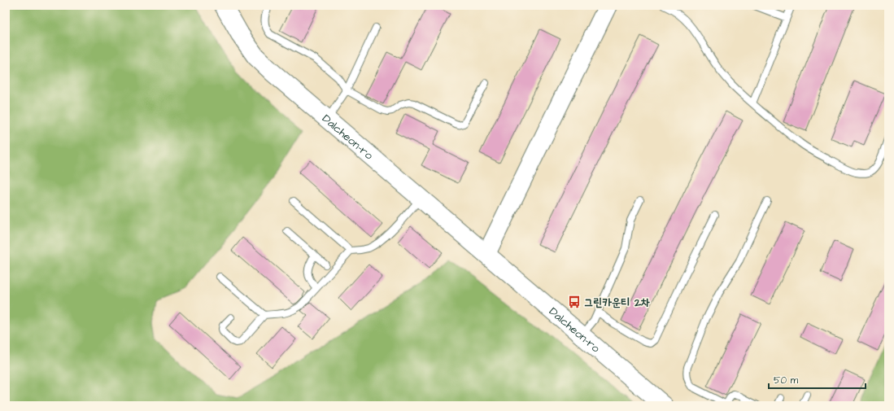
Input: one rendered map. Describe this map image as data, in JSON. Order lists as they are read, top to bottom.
{
  "streets": {
    "street": ["Dalcheon-ro"]
  },
  "places": {
    "bus stop": ["그린카운티 2차"]
  },
  "scale_bar": "50 m"
}
